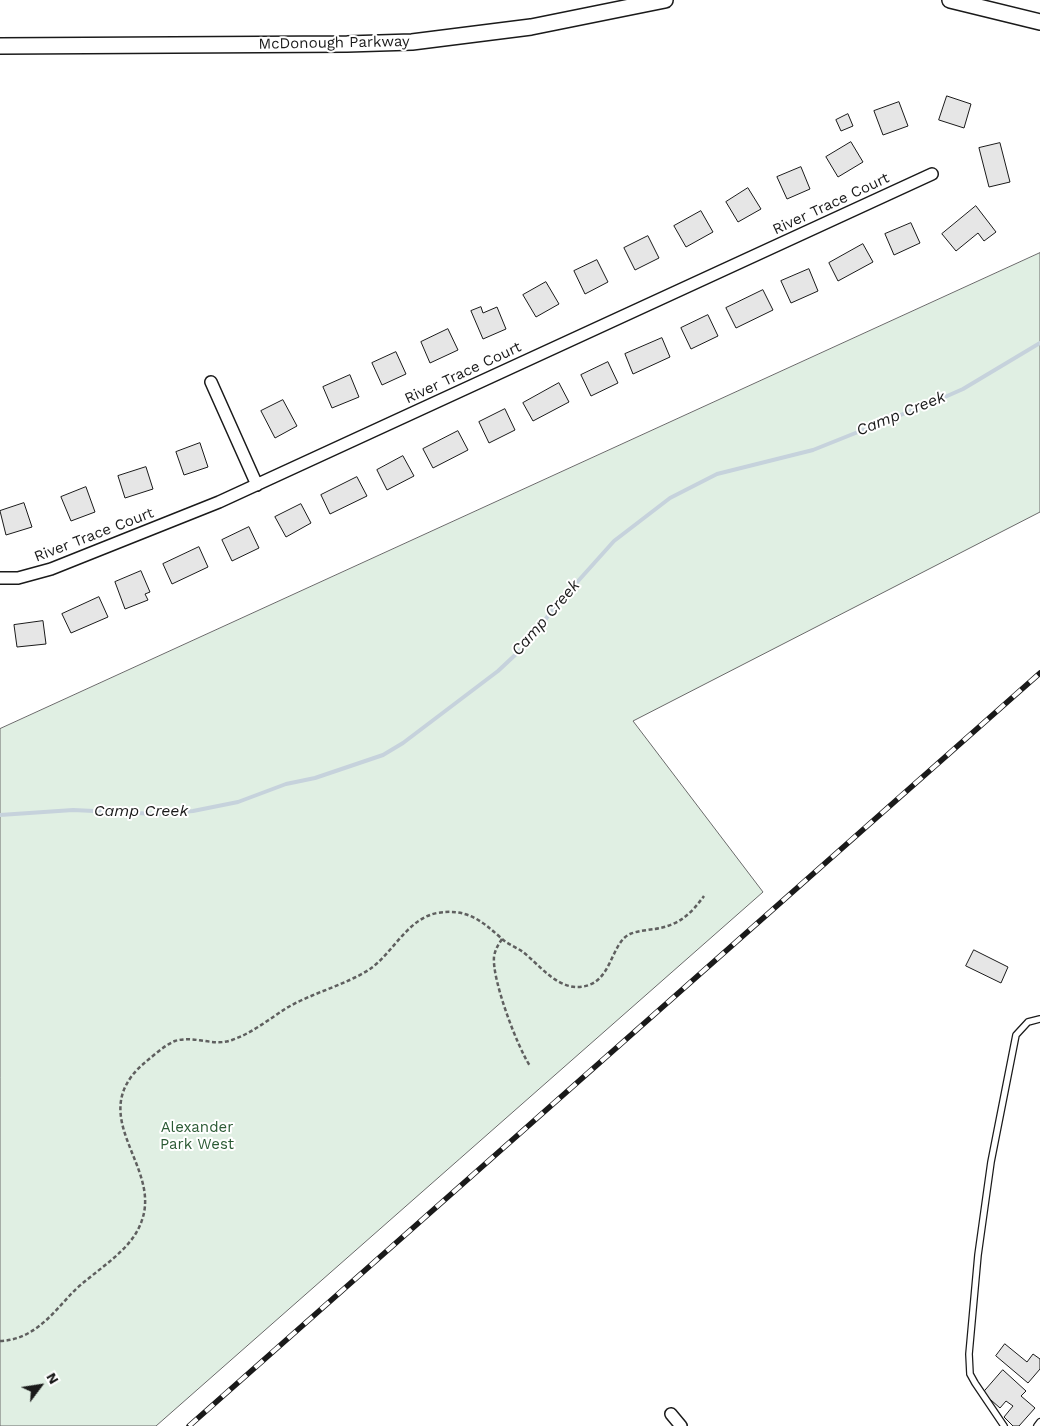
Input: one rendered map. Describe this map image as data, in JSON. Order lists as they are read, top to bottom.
{
  "streets": {
    "street": ["McDonough Parkway", "River Trace Court"]
  },
  "water": ["Camp Creek"],
  "parks": ["Alexander Park West"],
  "north": "top right"
}
